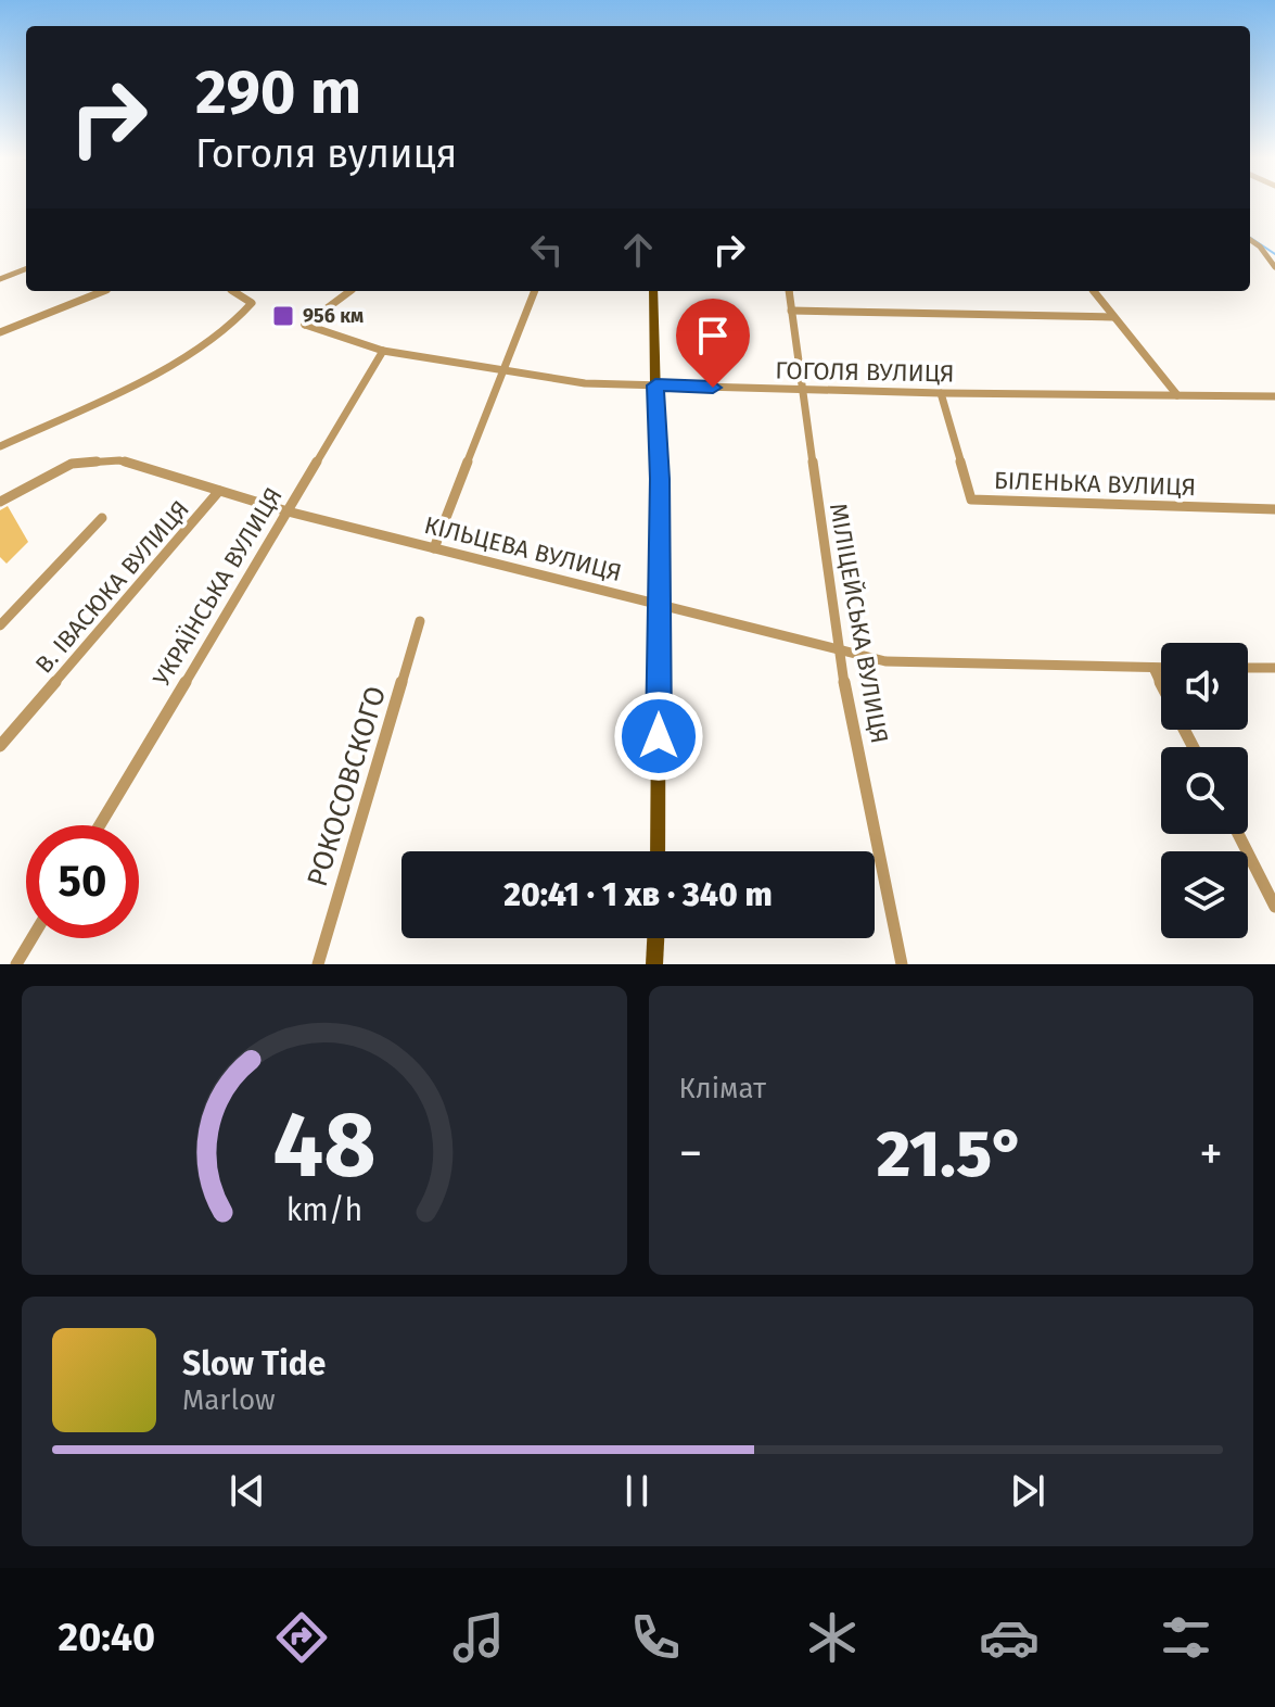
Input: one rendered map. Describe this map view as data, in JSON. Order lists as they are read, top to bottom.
{
  "streets": {
    "street": [
      "ГОГОЛЯ ВУЛИЦЯ",
      "БІЛЕНЬКА ВУЛИЦЯ",
      "КІЛЬЦЕВА ВУЛИЦЯ",
      "В. ІВАСЮКА ВУЛИЦЯ",
      "УКРАЇНСЬКА ВУЛИЦЯ",
      "МІЛІЦЕЙСЬКА ВУЛИЦЯ",
      "РОКОСОВСКОГО"
    ]
  },
  "crossings": [
    ["ГОГОЛЯ ВУЛИЦЯ", "БІЛЕНЬКА ВУЛИЦЯ"],
    ["ГОГОЛЯ ВУЛИЦЯ", "УКРАЇНСЬКА ВУЛИЦЯ"],
    ["ГОГОЛЯ ВУЛИЦЯ", "МІЛІЦЕЙСЬКА ВУЛИЦЯ"],
    ["КІЛЬЦЕВА ВУЛИЦЯ", "В. ІВАСЮКА ВУЛИЦЯ"],
    ["КІЛЬЦЕВА ВУЛИЦЯ", "УКРАЇНСЬКА ВУЛИЦЯ"],
    ["КІЛЬЦЕВА ВУЛИЦЯ", "МІЛІЦЕЙСЬКА ВУЛИЦЯ"]
  ],
  "places": {
    "transit": ["956 км"]
  },
  "page": {
    "turn": ["290 m", "Гоголя вулиця"],
    "limit": "50",
    "trip": "20:41 · 1 хв · 340 m",
    "tile": "Клімат",
    "heat": ["−", "21.5°", "+"],
    "song": ["Slow Tide", "Marlow"],
    "tabs": "20:40",
    "gauge": ["48", "km/h"]
  }
}
